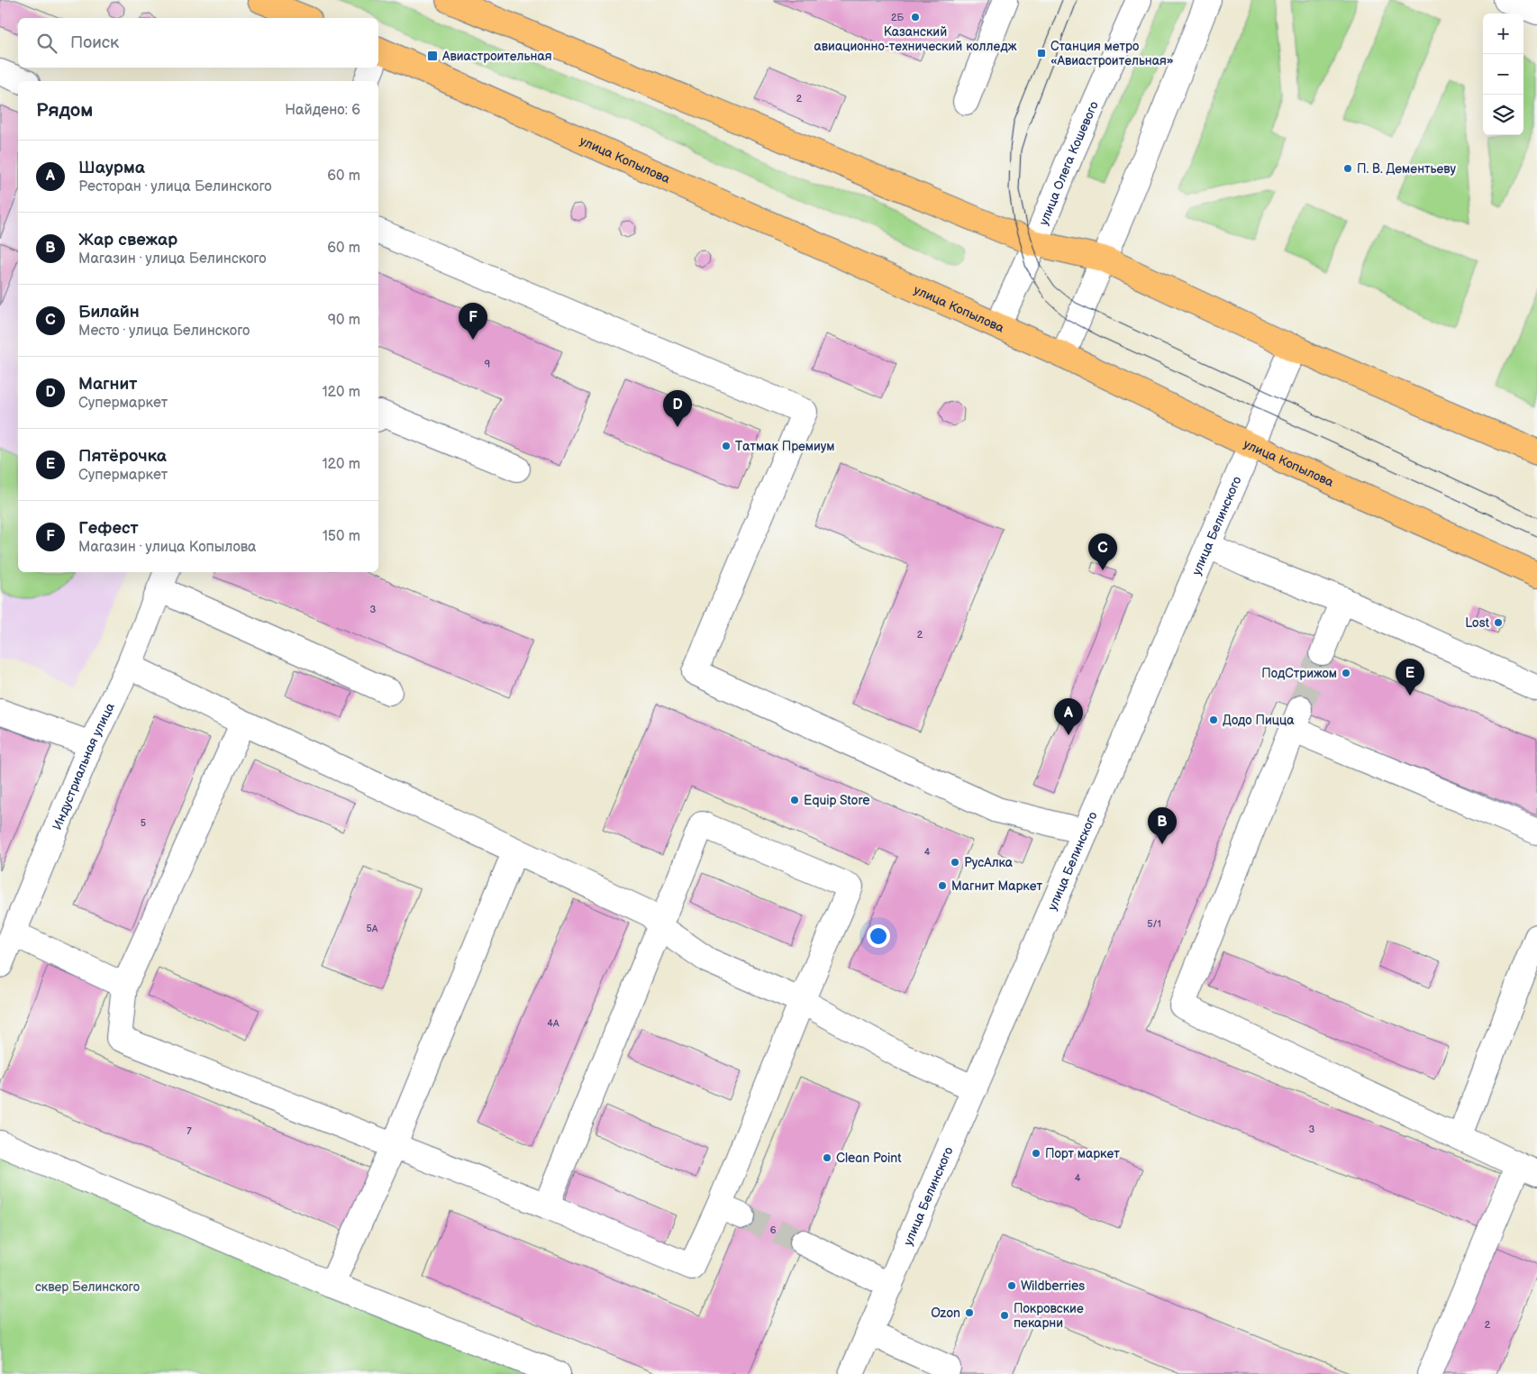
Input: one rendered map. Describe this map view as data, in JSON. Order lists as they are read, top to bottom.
{
  "streets": {
    "main road": ["улица Копылова"],
    "street": ["улица Олега Кошевого", "улица Белинского", "Индустриальная улица"]
  },
  "crossings": [
    ["улица Копылова", "улица Олега Кошевого"],
    ["улица Копылова", "улица Белинского"]
  ],
  "parks": ["сквер Белинского"],
  "places": {
    "other": [
      "Казанский авиационно-технический колледж",
      "П. В. Дементьеву",
      "Татмак Премиум",
      "Lost",
      "ПодСтрижом",
      "Додо Пицца",
      "Equip Store",
      "РусАлка",
      "Магнит Маркет",
      "Порт маркет",
      "Clean Point",
      "Wildberries",
      "Ozon",
      "Покровские пекарни"
    ],
    "transit": ["Станция метро «Авиастроительная»", "Авиастроительная"]
  },
  "house_numbers": [
    "2Б",
    "2",
    "9",
    "3",
    "2",
    "5",
    "4",
    "5/1",
    "5А",
    "4А",
    "3",
    "7",
    "4",
    "6",
    "2"
  ],
  "page": {
    "map_buttons": ["+", "−"],
    "search": "Поиск",
    "heading": ["Рядом", "Найдено: 6"],
    "list": [
      {
        "mark": "A",
        "name": "Шаурма",
        "note": "Ресторан · улица Белинского",
        "value": "60 m"
      },
      {
        "mark": "B",
        "name": "Жар свежар",
        "note": "Магазин · улица Белинского",
        "value": "60 m"
      },
      {
        "mark": "C",
        "name": "Билайн",
        "note": "Место · улица Белинского",
        "value": "90 m"
      },
      {
        "mark": "D",
        "name": "Магнит",
        "note": "Супермаркет",
        "value": "120 m"
      },
      {
        "mark": "E",
        "name": "Пятёрочка",
        "note": "Супермаркет",
        "value": "120 m"
      },
      {
        "mark": "F",
        "name": "Гефест",
        "note": "Магазин · улица Копылова",
        "value": "150 m"
      }
    ],
    "pins": [
      "F",
      "D",
      "C",
      "E",
      "A",
      "B"
    ]
  }
}
